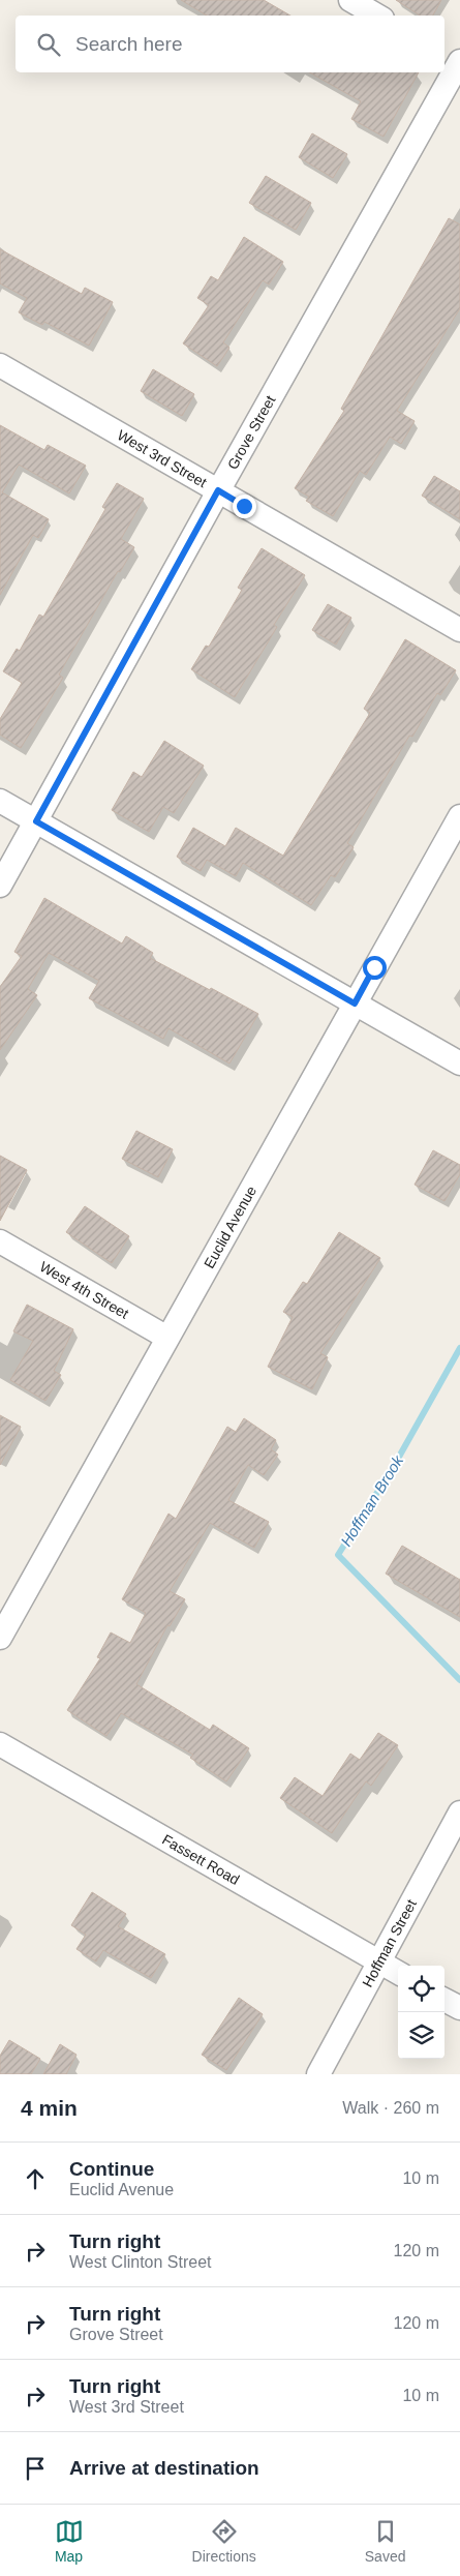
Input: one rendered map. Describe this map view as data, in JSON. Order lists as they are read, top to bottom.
{
  "streets": {
    "street": [
      "Grove Street",
      "West 3rd Street",
      "Euclid Avenue",
      "West 4th Street",
      "Fassett Road",
      "Hoffman Street"
    ]
  },
  "crossings": [
    ["Grove Street", "West 3rd Street"],
    ["Euclid Avenue", "West 4th Street"],
    ["Fassett Road", "Hoffman Street"]
  ],
  "water": ["Hoffman Brook"],
  "page": {
    "search": "Search here",
    "heading": ["4 min", "Walk · 260 m"],
    "list": [
      ["Continue", "Euclid Avenue", "10 m"],
      ["Turn right", "West Clinton Street", "120 m"],
      ["Turn right", "Grove Street", "120 m"],
      ["Turn right", "West 3rd Street", "10 m"],
      "Arrive at destination"
    ],
    "nav": ["Map", "Directions", "Saved"]
  }
}
